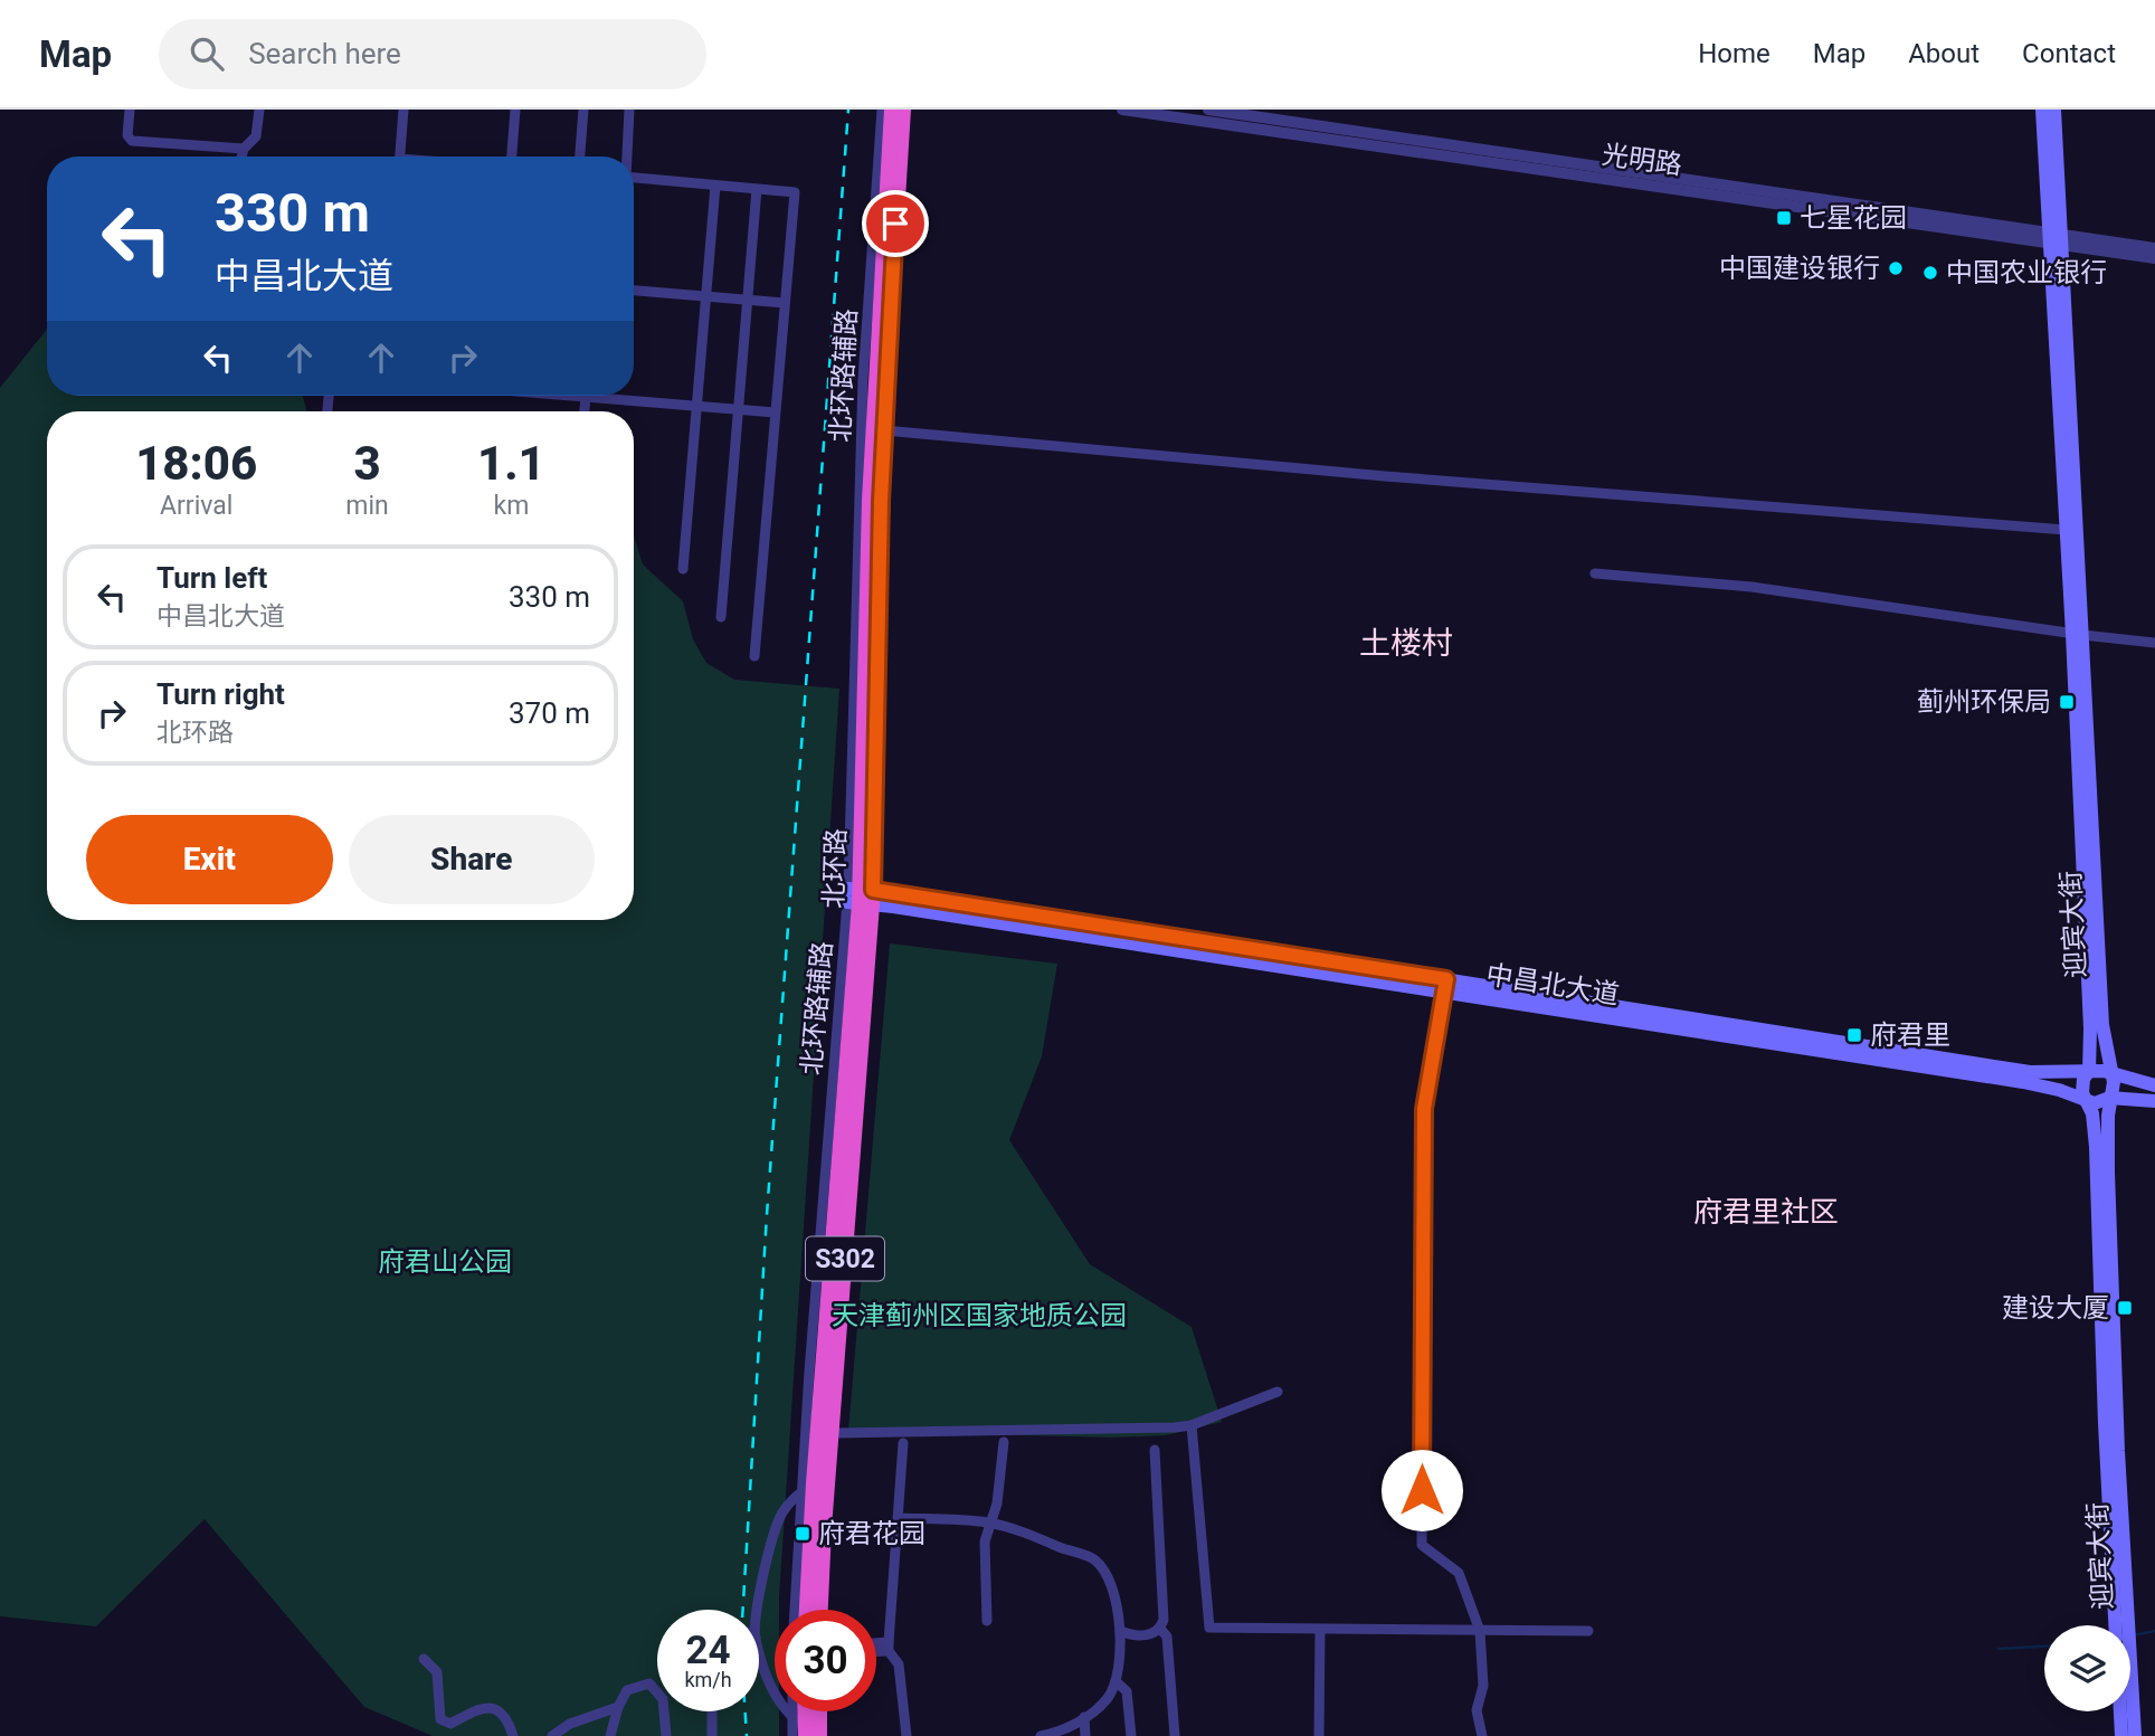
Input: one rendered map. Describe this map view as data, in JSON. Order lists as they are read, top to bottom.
{
  "streets": {
    "highway": ["北环路", "S302"],
    "main road": ["迎宾大街", "中昌北大道"],
    "street": ["光明路", "北环路辅路"]
  },
  "crossings": [
    ["光明路", "迎宾大街"],
    ["北环路辅路", "北环路"],
    ["北环路辅路", "中昌北大道"],
    ["北环路", "中昌北大道"],
    ["迎宾大街", "中昌北大道"]
  ],
  "districts": ["土楼村", "府君里社区"],
  "parks": ["府君山公园", "天津蓟州区国家地质公园"],
  "places": {
    "transit": [
      "七星花园",
      "蓟州环保局",
      "府君里",
      "建设大厦",
      "府君花园"
    ],
    "other": ["中国建设银行", "中国农业银行"]
  },
  "page": {
    "header": "Map",
    "search": "Search here",
    "nav": [
      "Home",
      "Map",
      "About",
      "Contact"
    ],
    "turn": ["330 m", "中昌北大道"],
    "eta": [
      "18:06",
      "Arrival",
      "3",
      "min",
      "1.1",
      "km"
    ],
    "list": [
      {
        "name": "Turn left",
        "note": "中昌北大道",
        "value": "330 m"
      },
      {
        "name": "Turn right",
        "note": "北环路",
        "value": "370 m"
      }
    ],
    "buttons": ["Exit", "Share"],
    "speed": "24 km/h",
    "limit": "30"
  }
}
